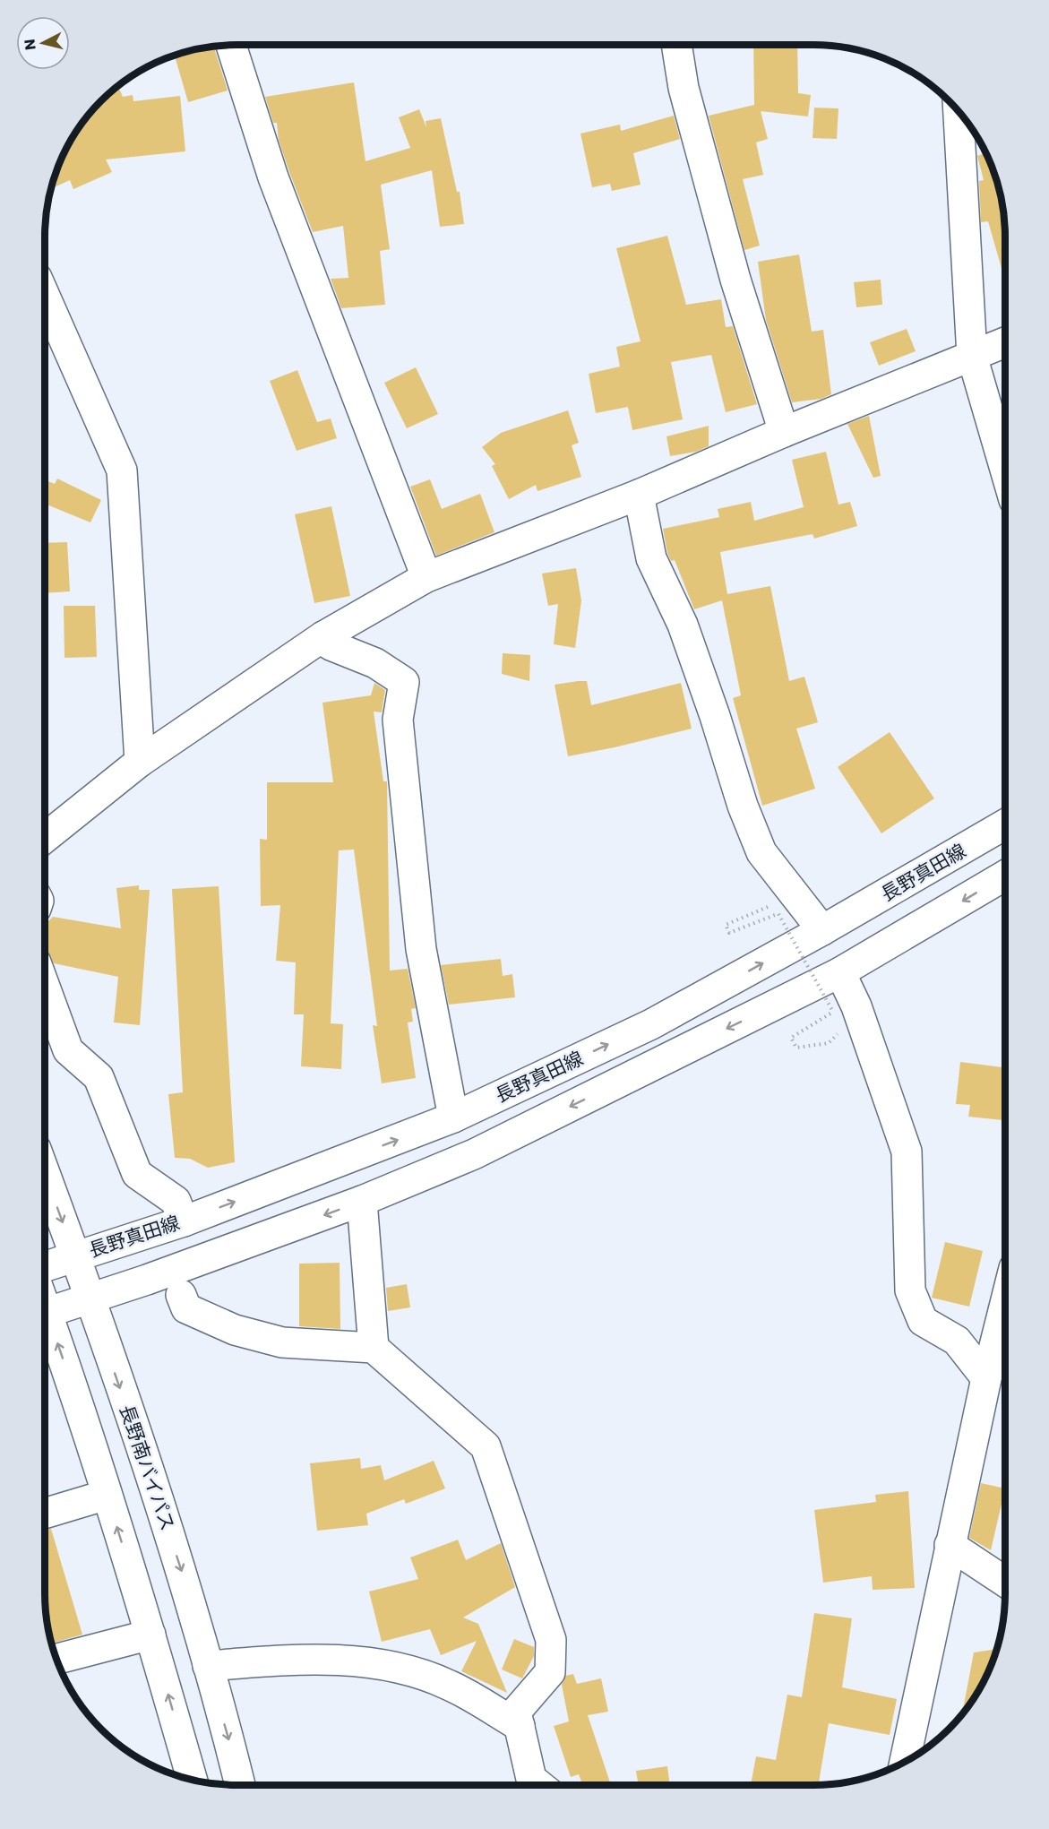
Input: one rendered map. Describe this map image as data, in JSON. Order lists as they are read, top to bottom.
{
  "streets": {
    "main road": ["長野真田線", "長野南バイパス"]
  },
  "crossings": [
    ["長野真田線", "長野南バイパス"]
  ],
  "north": "left"
}
